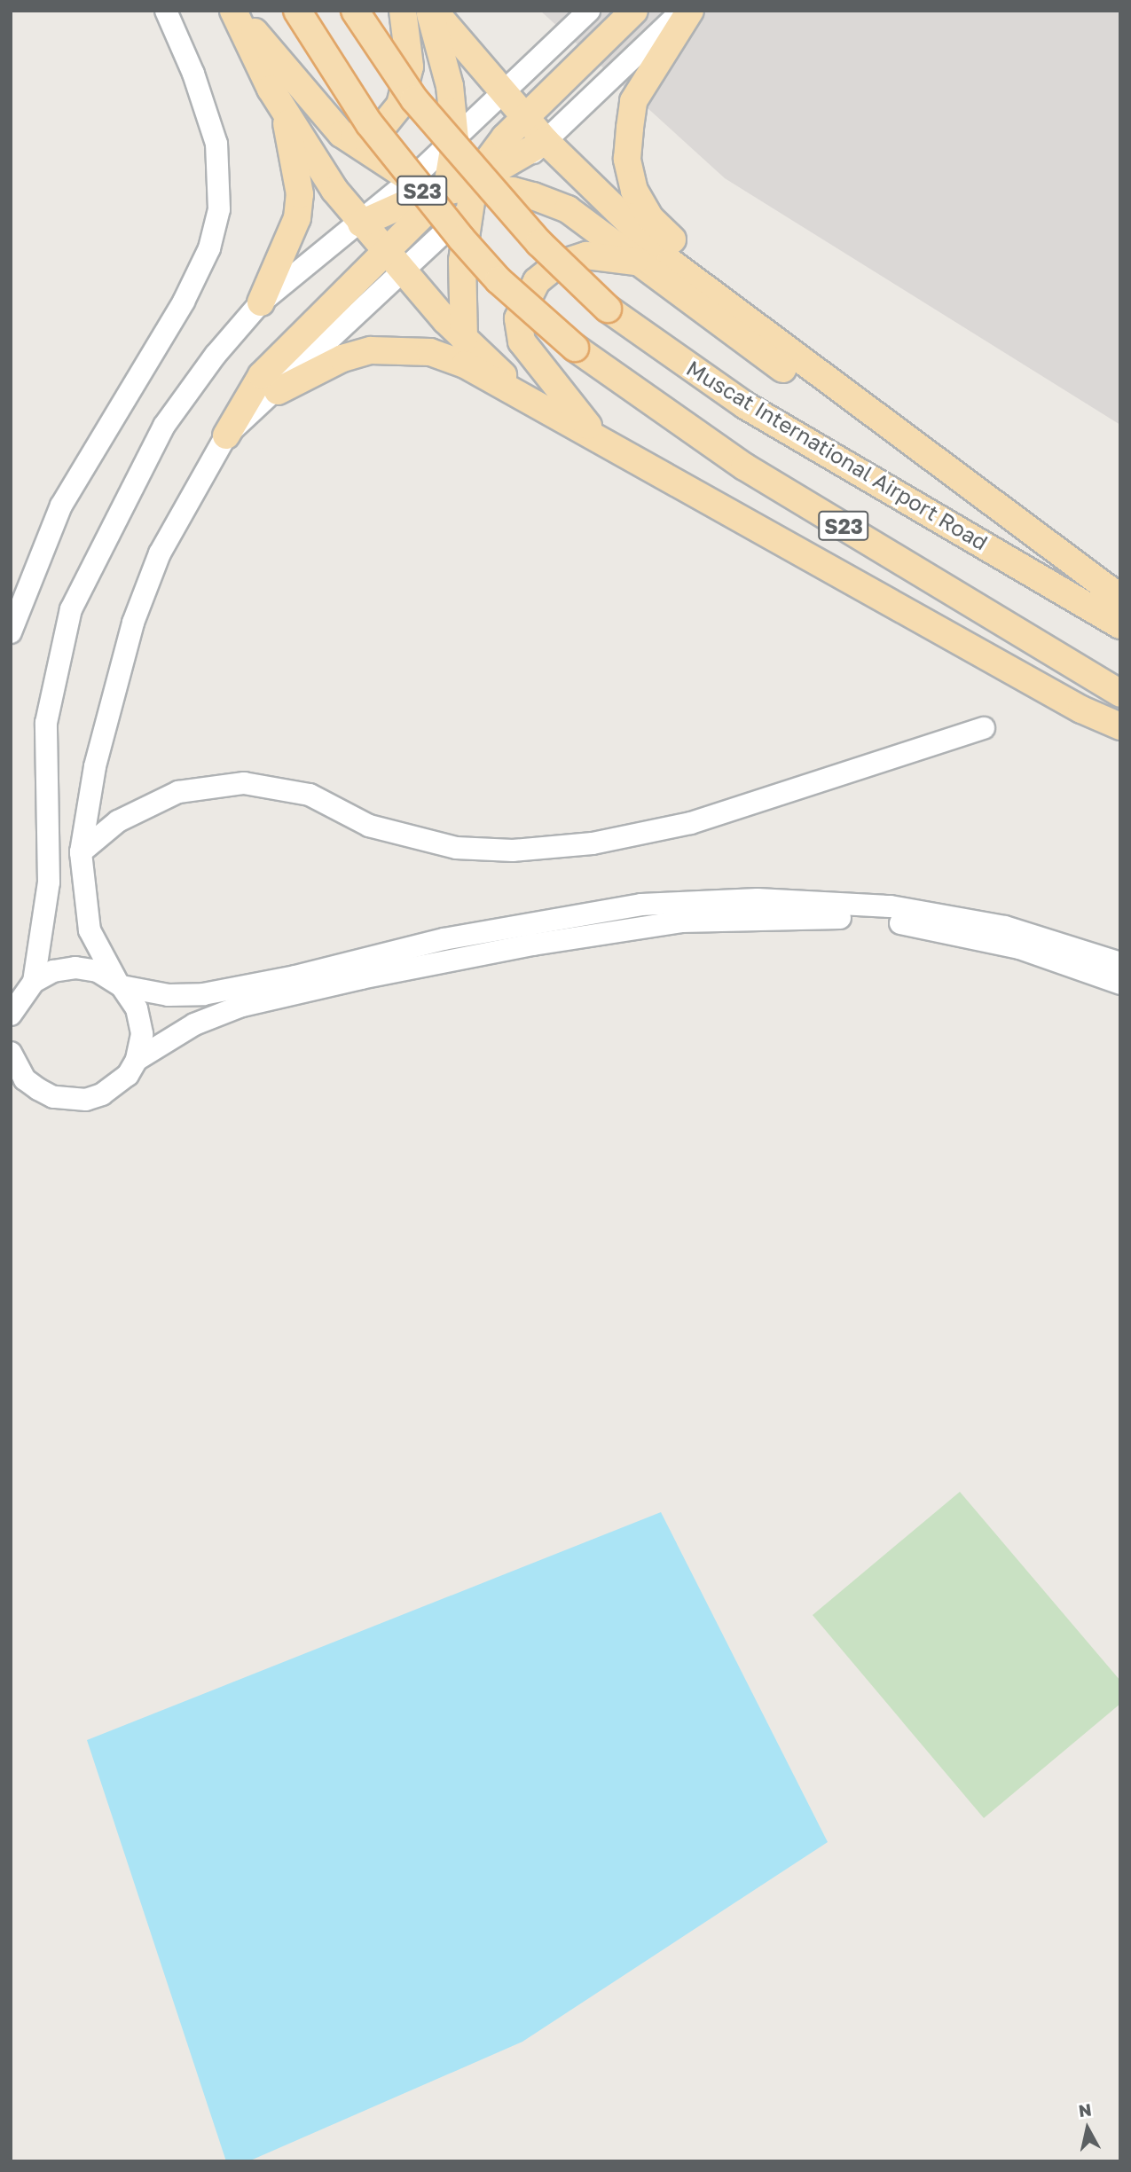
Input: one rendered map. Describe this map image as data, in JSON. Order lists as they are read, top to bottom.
{
  "streets": {
    "main road": ["S23", "Muscat International Airport Road"]
  },
  "north": "top"
}
